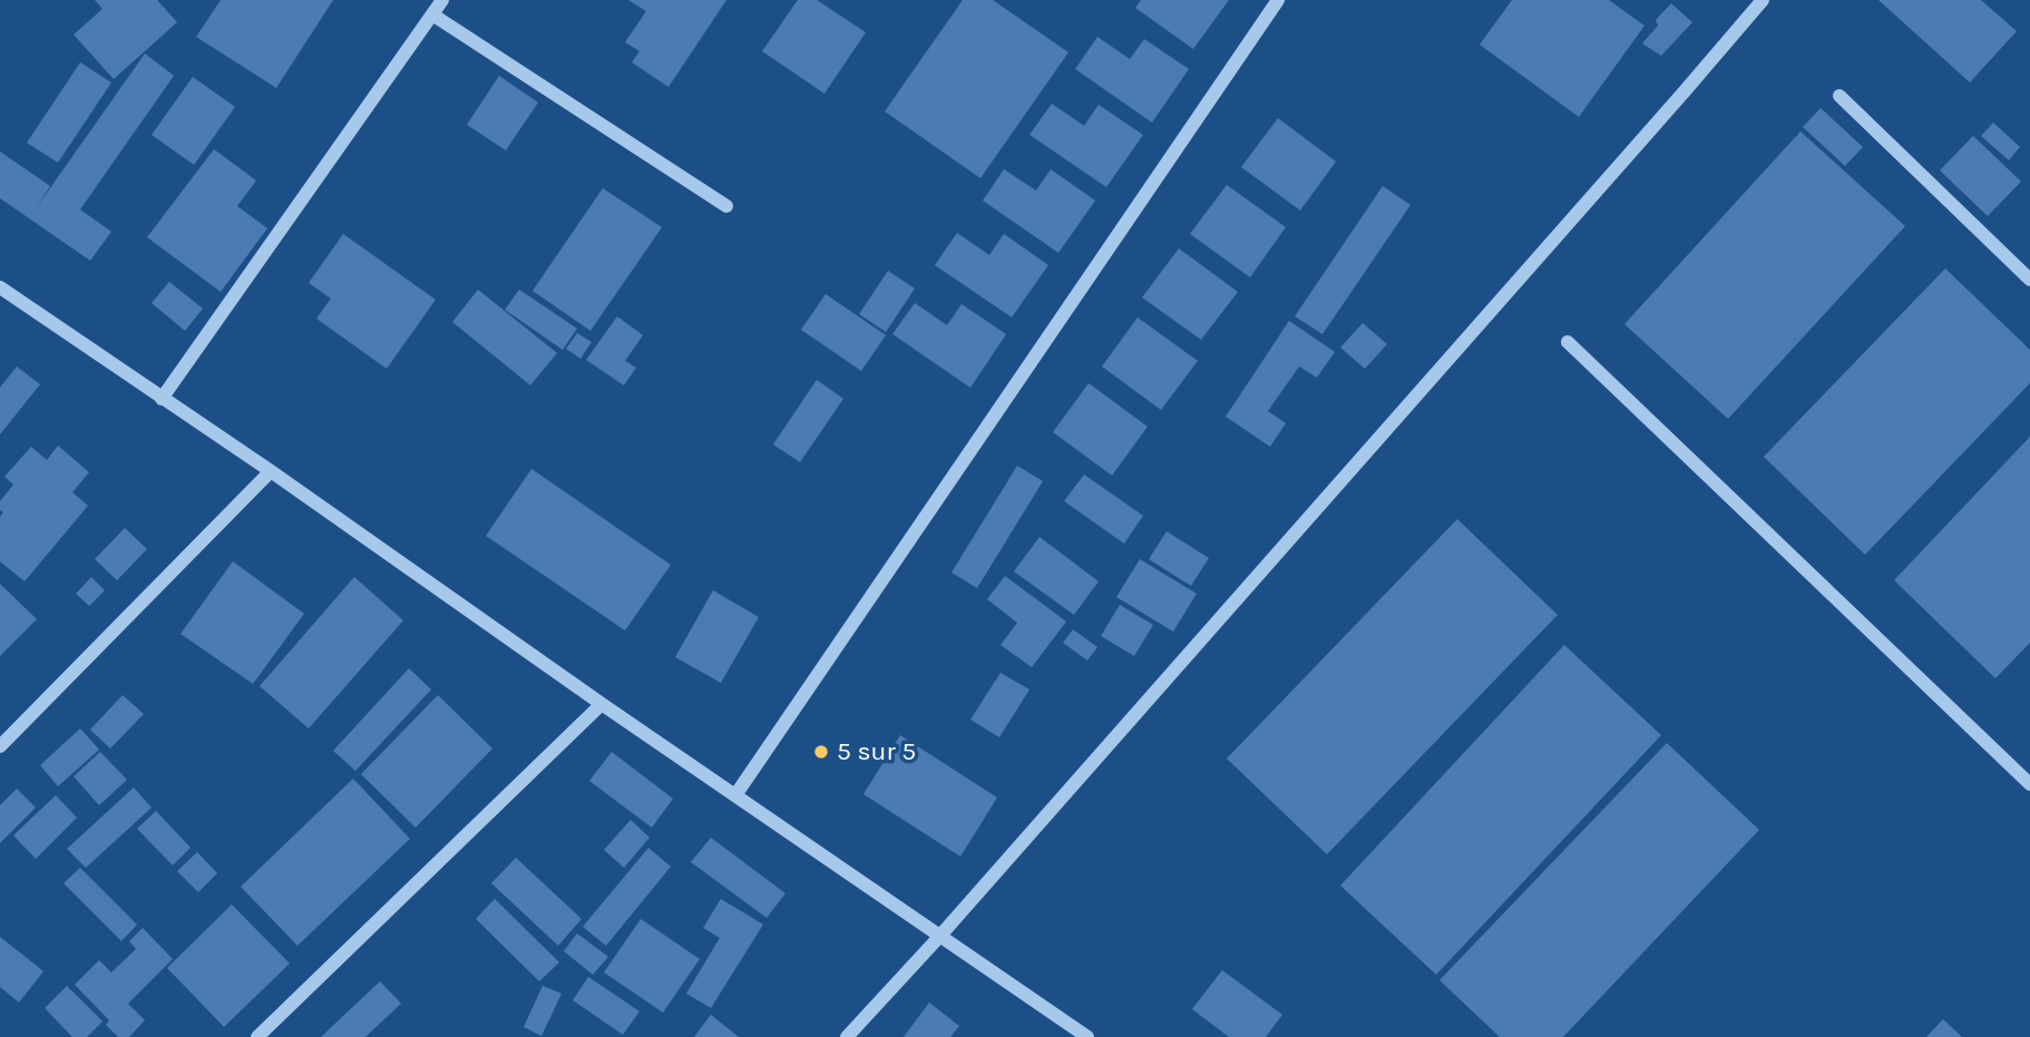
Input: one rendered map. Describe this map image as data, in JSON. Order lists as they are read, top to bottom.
{
  "places": ["5 sur 5"]
}
